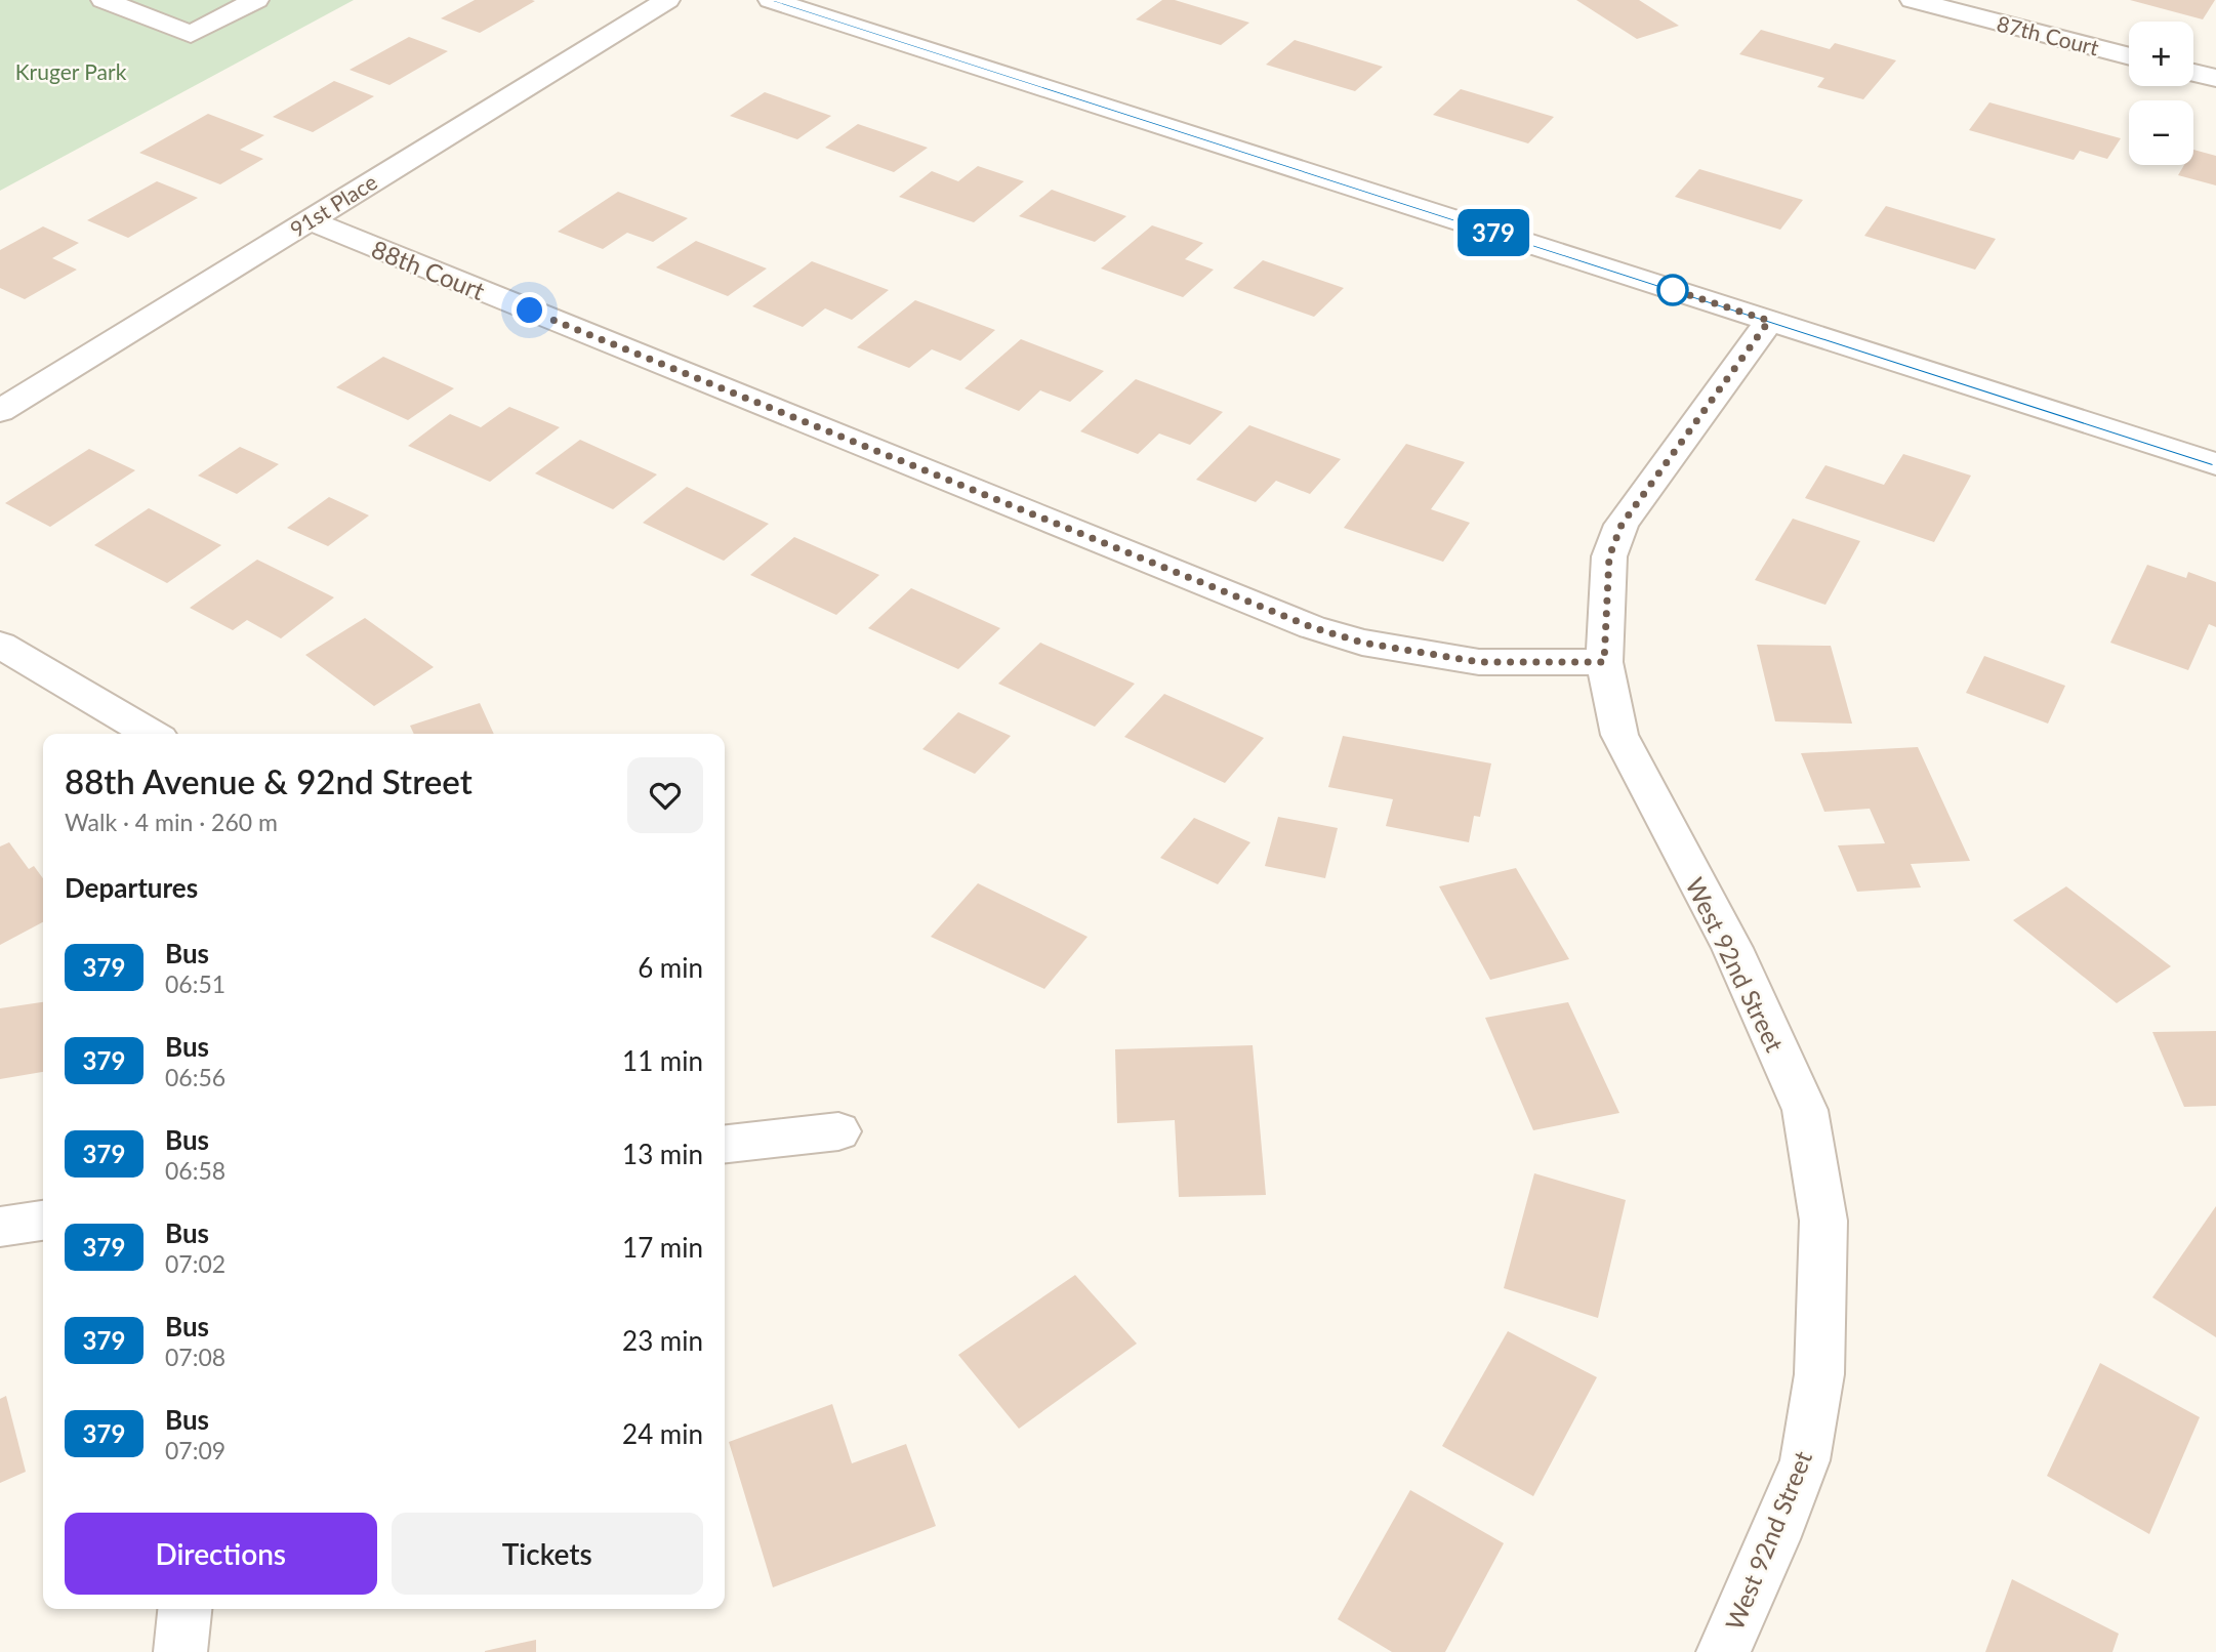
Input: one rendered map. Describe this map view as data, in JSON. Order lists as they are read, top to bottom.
{
  "streets": {
    "street": [
      "87th Court",
      "91st Place",
      "88th Court",
      "West 92nd Street"
    ]
  },
  "crossings": [
    ["91st Place", "88th Court"],
    ["88th Court", "West 92nd Street"]
  ],
  "parks": ["Kruger Park"],
  "lines": ["bus line 379"],
  "page": {
    "on_map": "379",
    "map_buttons": ["+", "−"],
    "heading": [
      ["88th Avenue & 92nd Street", "Walk · 4 min · 260 m"],
      "Departures"
    ],
    "list": [
      {
        "mark": "379",
        "name": "Bus",
        "note": "06:51",
        "value": "6 min"
      },
      {
        "mark": "379",
        "name": "Bus",
        "note": "06:56",
        "value": "11 min"
      },
      {
        "mark": "379",
        "name": "Bus",
        "note": "06:58",
        "value": "13 min"
      },
      {
        "mark": "379",
        "name": "Bus",
        "note": "07:02",
        "value": "17 min"
      },
      {
        "mark": "379",
        "name": "Bus",
        "note": "07:08",
        "value": "23 min"
      },
      {
        "mark": "379",
        "name": "Bus",
        "note": "07:09",
        "value": "24 min"
      }
    ],
    "buttons": ["Directions", "Tickets"]
  }
}
